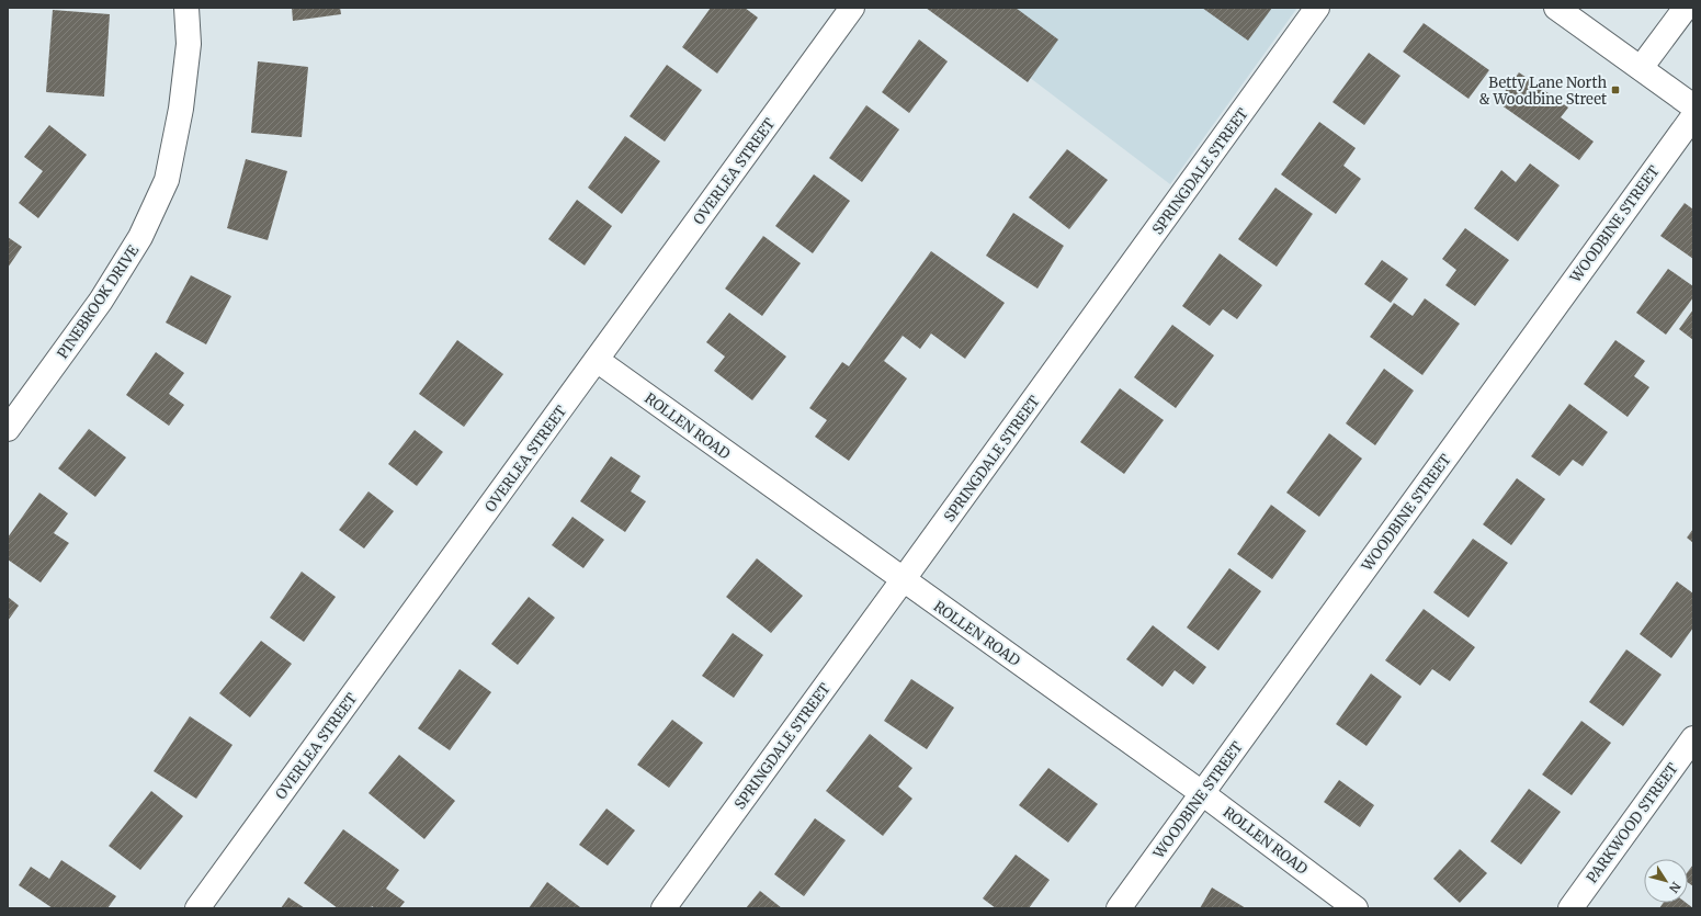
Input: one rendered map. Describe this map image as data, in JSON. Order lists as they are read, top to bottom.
{
  "streets": {
    "street": [
      "OVERLEA STREET",
      "SPRINGDALE STREET",
      "WOODBINE STREET",
      "PINEBROOK DRIVE",
      "ROLLEN ROAD",
      "PARKWOOD STREET"
    ]
  },
  "crossings": [
    ["OVERLEA STREET", "ROLLEN ROAD"],
    ["SPRINGDALE STREET", "ROLLEN ROAD"],
    ["WOODBINE STREET", "ROLLEN ROAD"]
  ],
  "places": {
    "transit": ["Betty Lane North & Woodbine Street"]
  },
  "north": "bottom right"
}
